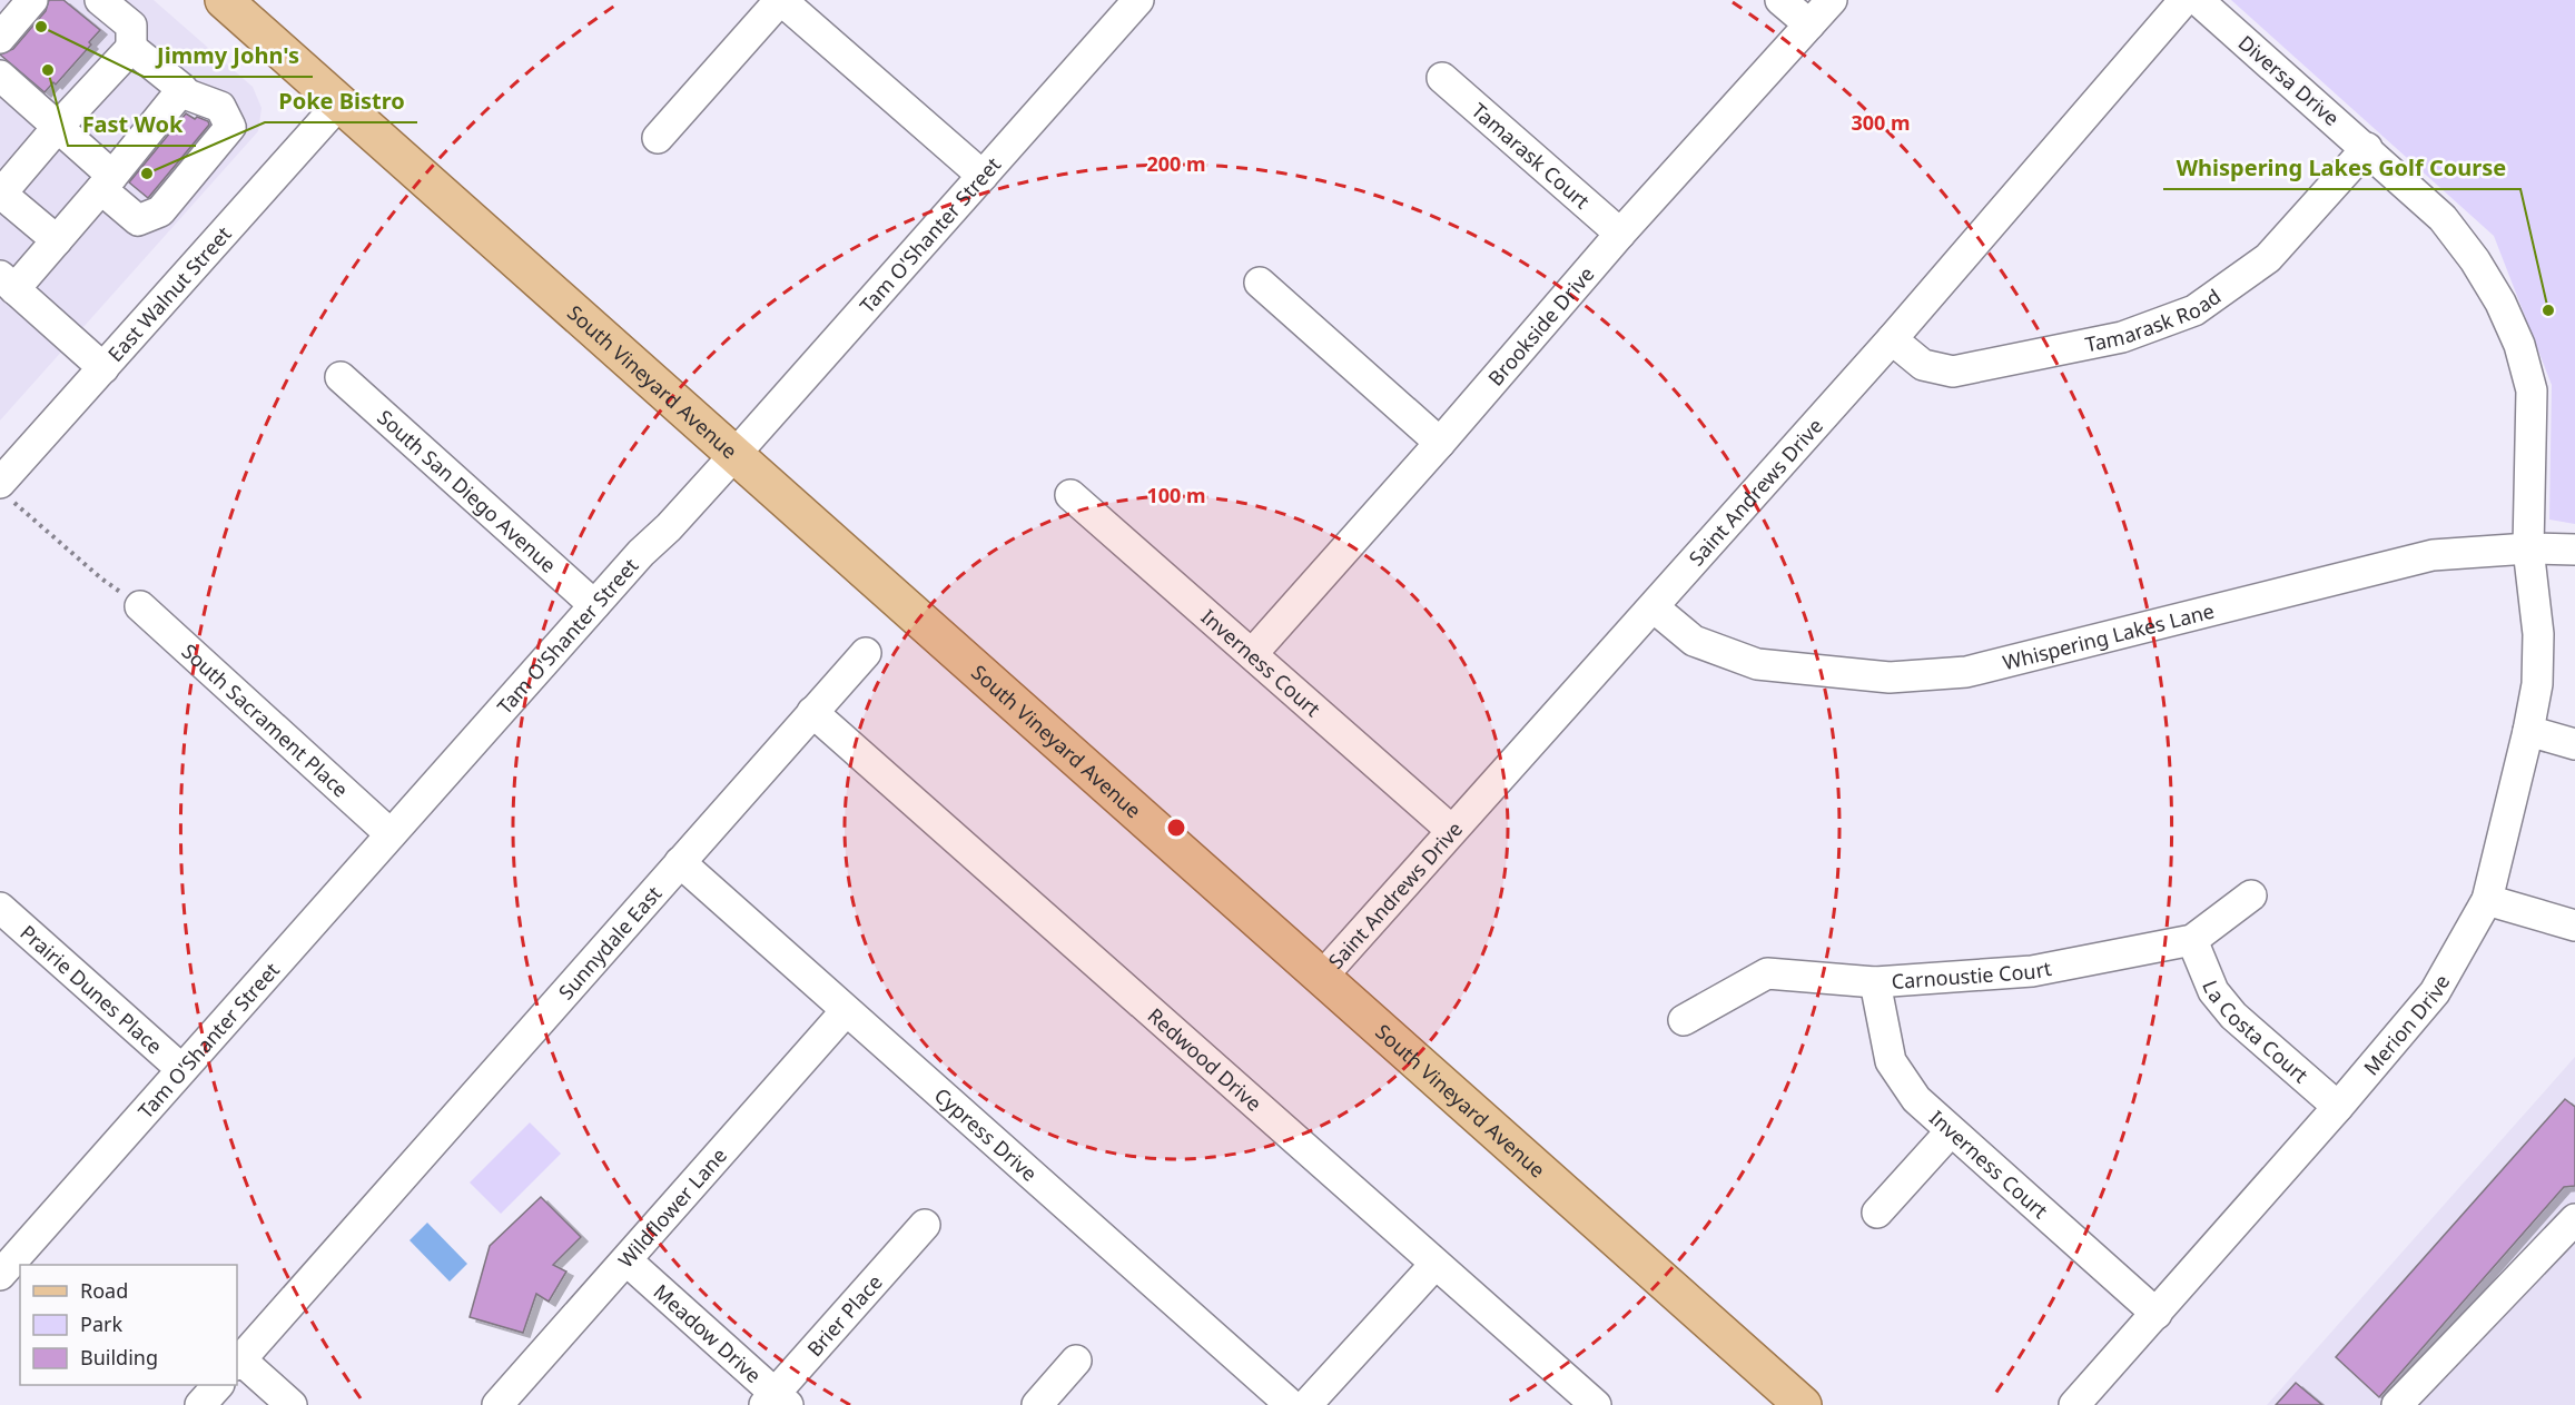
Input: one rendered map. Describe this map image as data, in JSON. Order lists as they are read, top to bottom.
{
  "streets": {
    "main road": ["South Vineyard Avenue"],
    "street": [
      "Diversa Drive",
      "Tamarask Court",
      "Tam O'Shanter Street",
      "East Walnut Street",
      "Tamarask Road",
      "Brookside Drive",
      "South San Diego Avenue",
      "Saint Andrews Drive",
      "Whispering Lakes Lane",
      "Inverness Court",
      "South Sacrament Place",
      "Sunnydale East",
      "Carnoustie Court",
      "Prairie Dunes Place",
      "Merion Drive",
      "La Costa Court",
      "Redwood Drive",
      "Cypress Drive",
      "Wildflower Lane",
      "Brier Place",
      "Meadow Drive"
    ]
  },
  "crossings": [
    ["Diversa Drive", "Tamarask Road"],
    ["Diversa Drive", "Whispering Lakes Lane"],
    ["Diversa Drive", "Merion Drive"],
    ["Tamarask Court", "Brookside Drive"],
    ["Tam O'Shanter Street", "South Vineyard Avenue"],
    ["Tam O'Shanter Street", "South San Diego Avenue"],
    ["Tam O'Shanter Street", "South Sacrament Place"],
    ["Tam O'Shanter Street", "Prairie Dunes Place"],
    ["East Walnut Street", "South Vineyard Avenue"],
    ["Tamarask Road", "Saint Andrews Drive"],
    ["Brookside Drive", "Inverness Court"],
    ["South Vineyard Avenue", "Saint Andrews Drive"],
    ["Saint Andrews Drive", "Whispering Lakes Lane"],
    ["Saint Andrews Drive", "Inverness Court"],
    ["Whispering Lakes Lane", "Merion Drive"],
    ["Inverness Court", "Carnoustie Court"],
    ["Inverness Court", "Merion Drive"],
    ["Sunnydale East", "Redwood Drive"],
    ["Sunnydale East", "Cypress Drive"],
    ["Carnoustie Court", "La Costa Court"],
    ["Merion Drive", "La Costa Court"],
    ["Cypress Drive", "Wildflower Lane"],
    ["Wildflower Lane", "Meadow Drive"],
    ["Brier Place", "Meadow Drive"]
  ],
  "places": [
    "Jimmy John's",
    "Fast Wok",
    "Poke Bistro",
    "Whispering Lakes Golf Course"
  ],
  "legend": ["Road", "Park", "Building"],
  "rings": ["300 m", "200 m", "100 m"]
}
